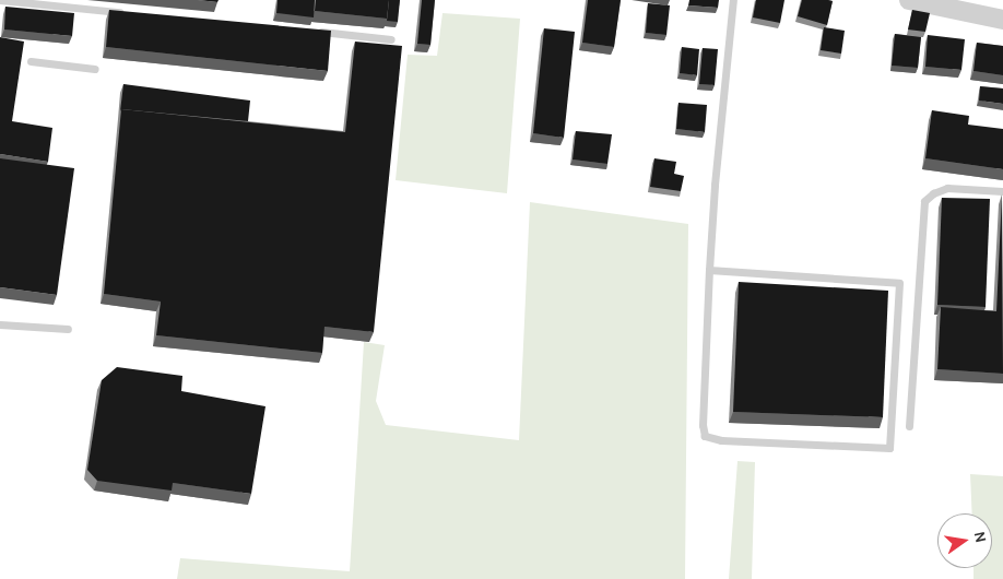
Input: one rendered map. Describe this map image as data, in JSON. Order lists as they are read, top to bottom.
{
  "north": "right"
}
